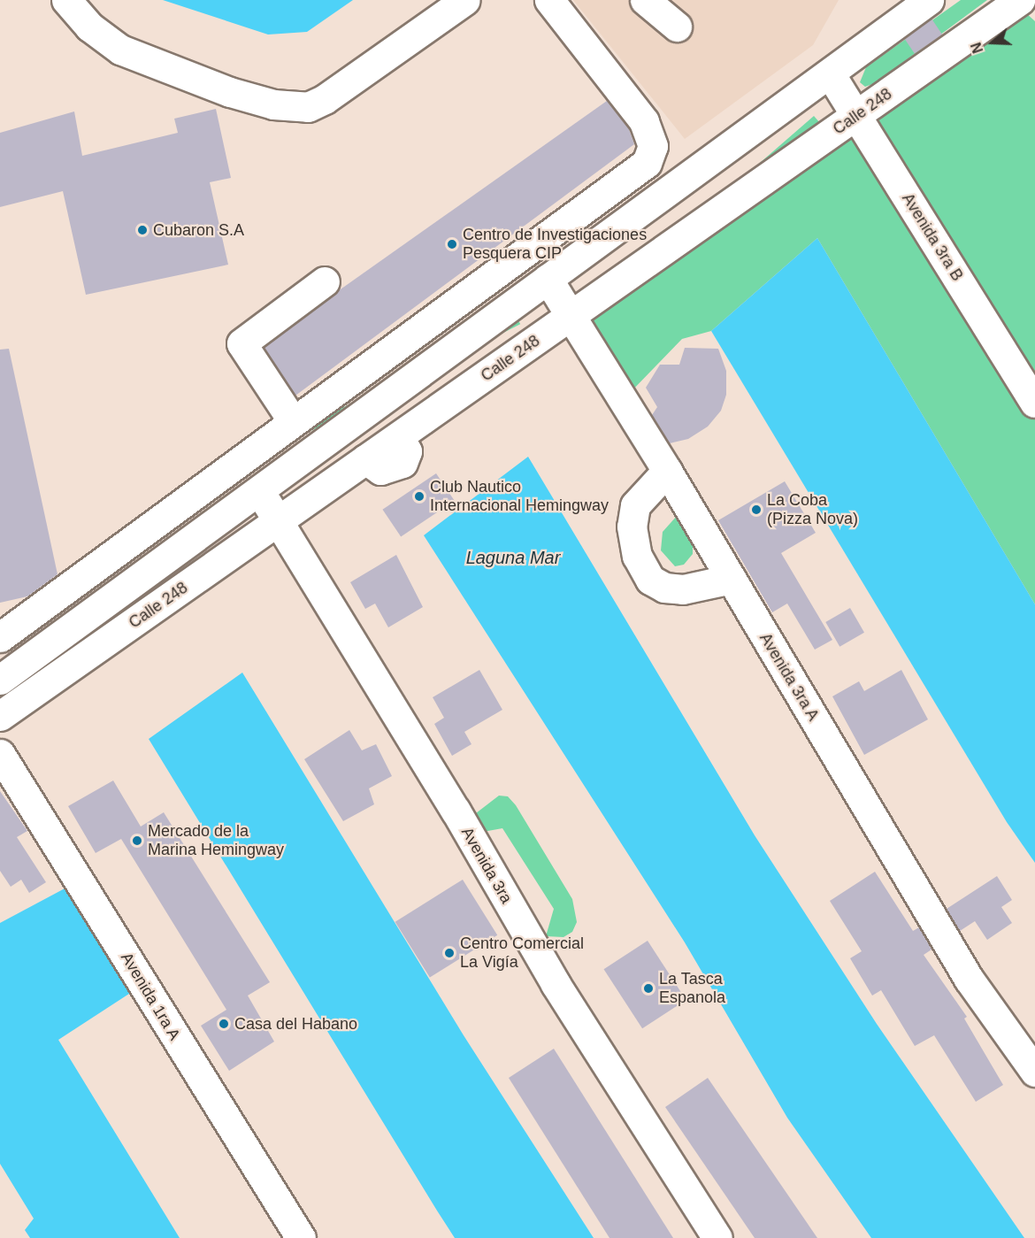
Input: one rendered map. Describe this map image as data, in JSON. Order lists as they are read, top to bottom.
{
  "streets": {
    "street": [
      "Calle 248",
      "Avenida 3ra B",
      "Avenida 3ra A",
      "Avenida 3ra",
      "Avenida 1ra A"
    ]
  },
  "crossings": [
    ["Calle 248", "Avenida 3ra B"],
    ["Calle 248", "Avenida 3ra A"],
    ["Calle 248", "Avenida 3ra"]
  ],
  "water": ["Laguna Mar"],
  "places": [
    "Cubaron S.A",
    "Centro de Investigaciones Pesquera CIP",
    "Club Nautico Internacional Hemingway",
    "La Coba (Pizza Nova)",
    "Mercado de la Marina Hemingway",
    "Centro Comercial La Vigía",
    "La Tasca Espanola",
    "Casa del Habano"
  ],
  "north": "left"
}
